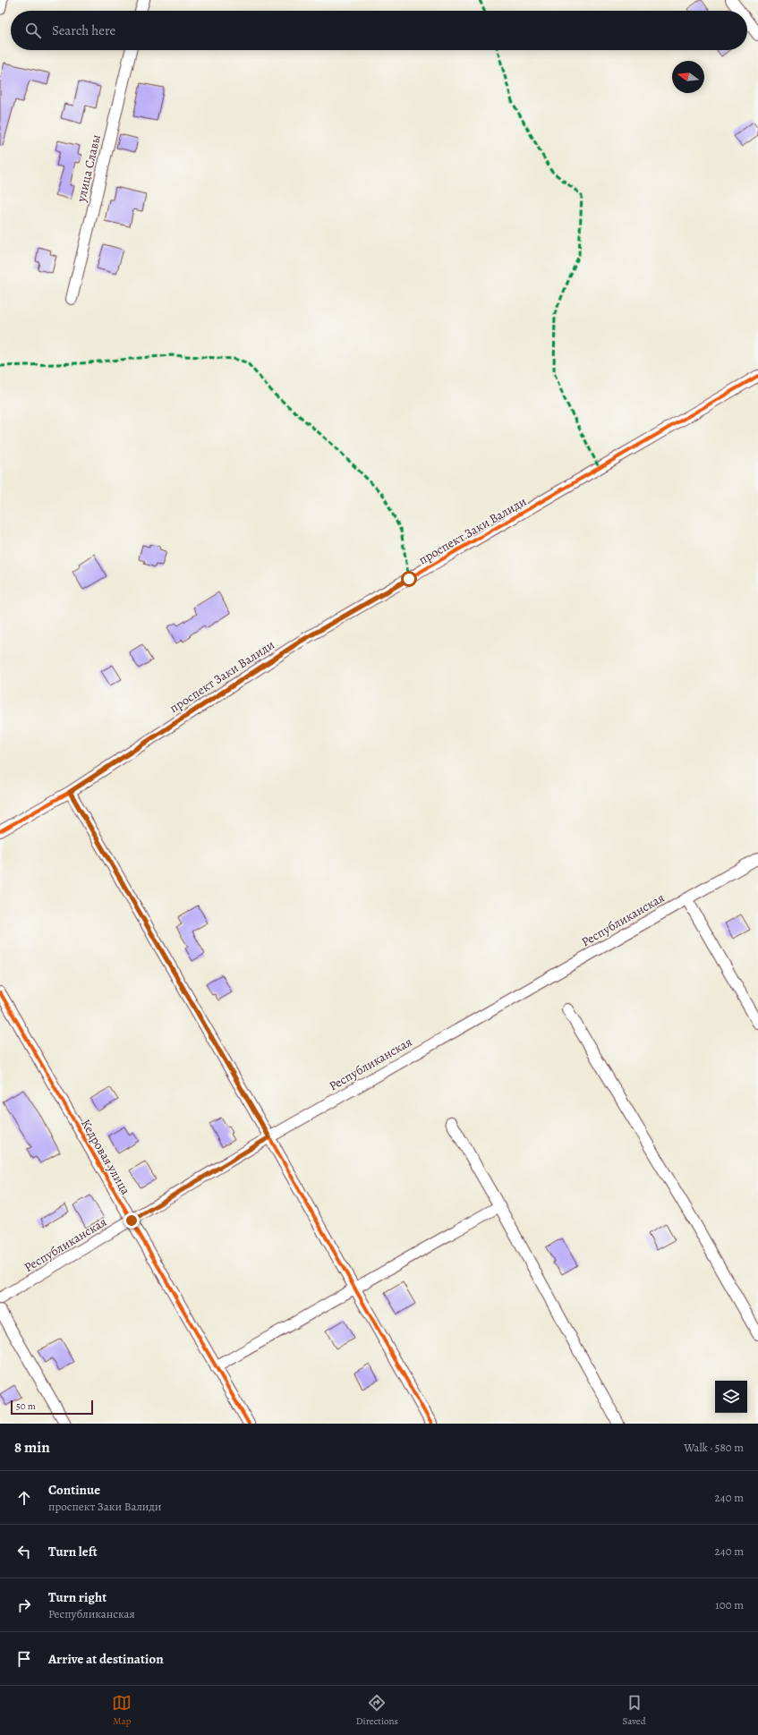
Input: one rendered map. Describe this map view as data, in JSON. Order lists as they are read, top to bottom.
{
  "streets": {
    "street": [
      "улица Славы",
      "проспект Заки Валиди",
      "Республиканская",
      "Кедровая улица"
    ]
  },
  "crossings": [
    ["Республиканская", "Кедровая улица"]
  ],
  "scale_bar": "50 m",
  "north": "left",
  "page": {
    "search": "Search here",
    "scale": "50 m",
    "heading": ["8 min", "Walk · 580 m"],
    "list": [
      ["Continue", "проспект Заки Валиди", "240 m"],
      ["Turn left", "240 m"],
      ["Turn right", "Республиканская", "100 m"],
      "Arrive at destination"
    ],
    "nav": ["Map", "Directions", "Saved"]
  }
}
